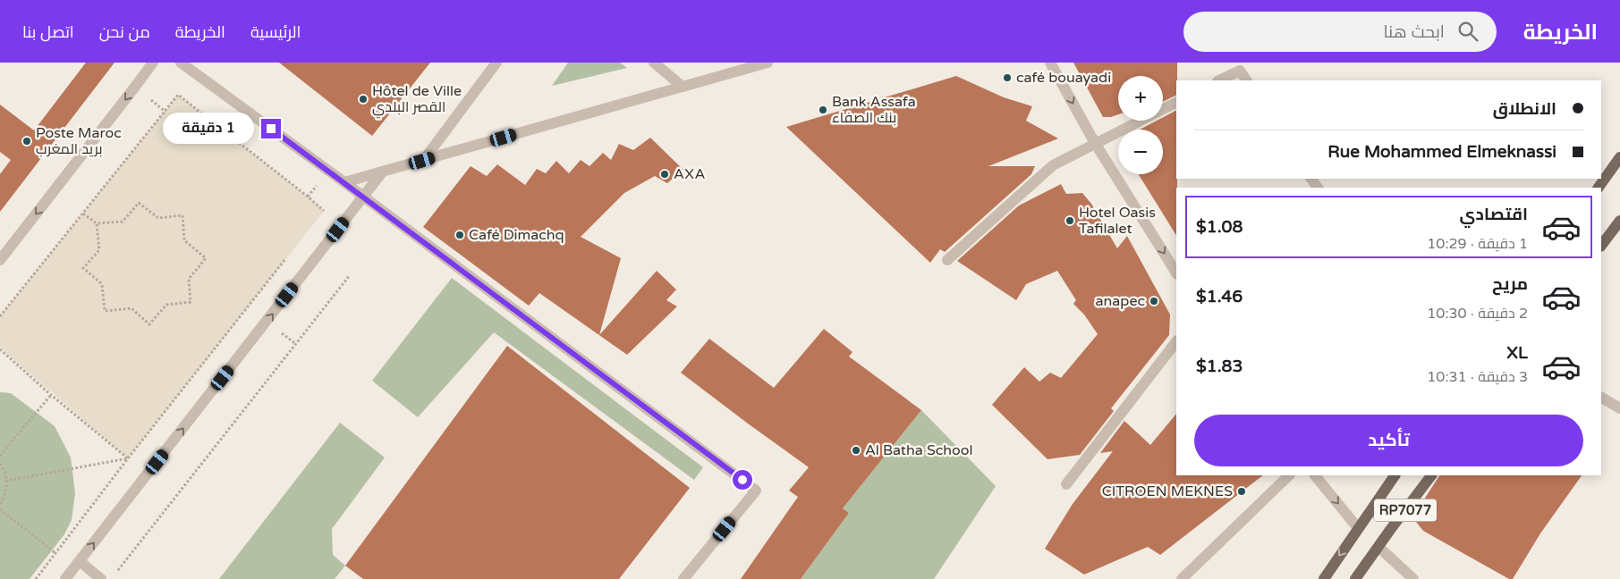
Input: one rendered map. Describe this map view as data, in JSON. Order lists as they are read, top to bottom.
{
  "streets": {
    "main road": ["RP7077"]
  },
  "places": [
    "café bouayadi",
    "Hôtel de Ville القصر البلدي",
    "Bank Assafa بنك الصفاء",
    "Poste Maroc بريد المغرب",
    "AXA",
    "Hotel Oasis Tafilalet",
    "Café Dimachq",
    "anapec",
    "Al Batha School",
    "CITROEN MEKNES"
  ],
  "page": {
    "header": "الخريطة",
    "search": "ابحث هنا",
    "nav": [
      "الرئيسية",
      "الخريطة",
      "من نحن",
      "اتصل بنا"
    ],
    "map_buttons": ["+", "−"],
    "banner": ["الانطلاق", "Rue Mohammed Elmeknassi"],
    "bubble": "1 دقيقة",
    "list": [
      {
        "name": "اقتصادي",
        "note": "1 دقيقة · 10:29",
        "value": "$1.08"
      },
      {
        "name": "مريح",
        "note": "2 دقيقة · 10:30",
        "value": "$1.46"
      },
      {
        "name": "XL",
        "note": "3 دقيقة · 10:31",
        "value": "$1.83"
      }
    ],
    "buttons": "تأكيد"
  }
}
